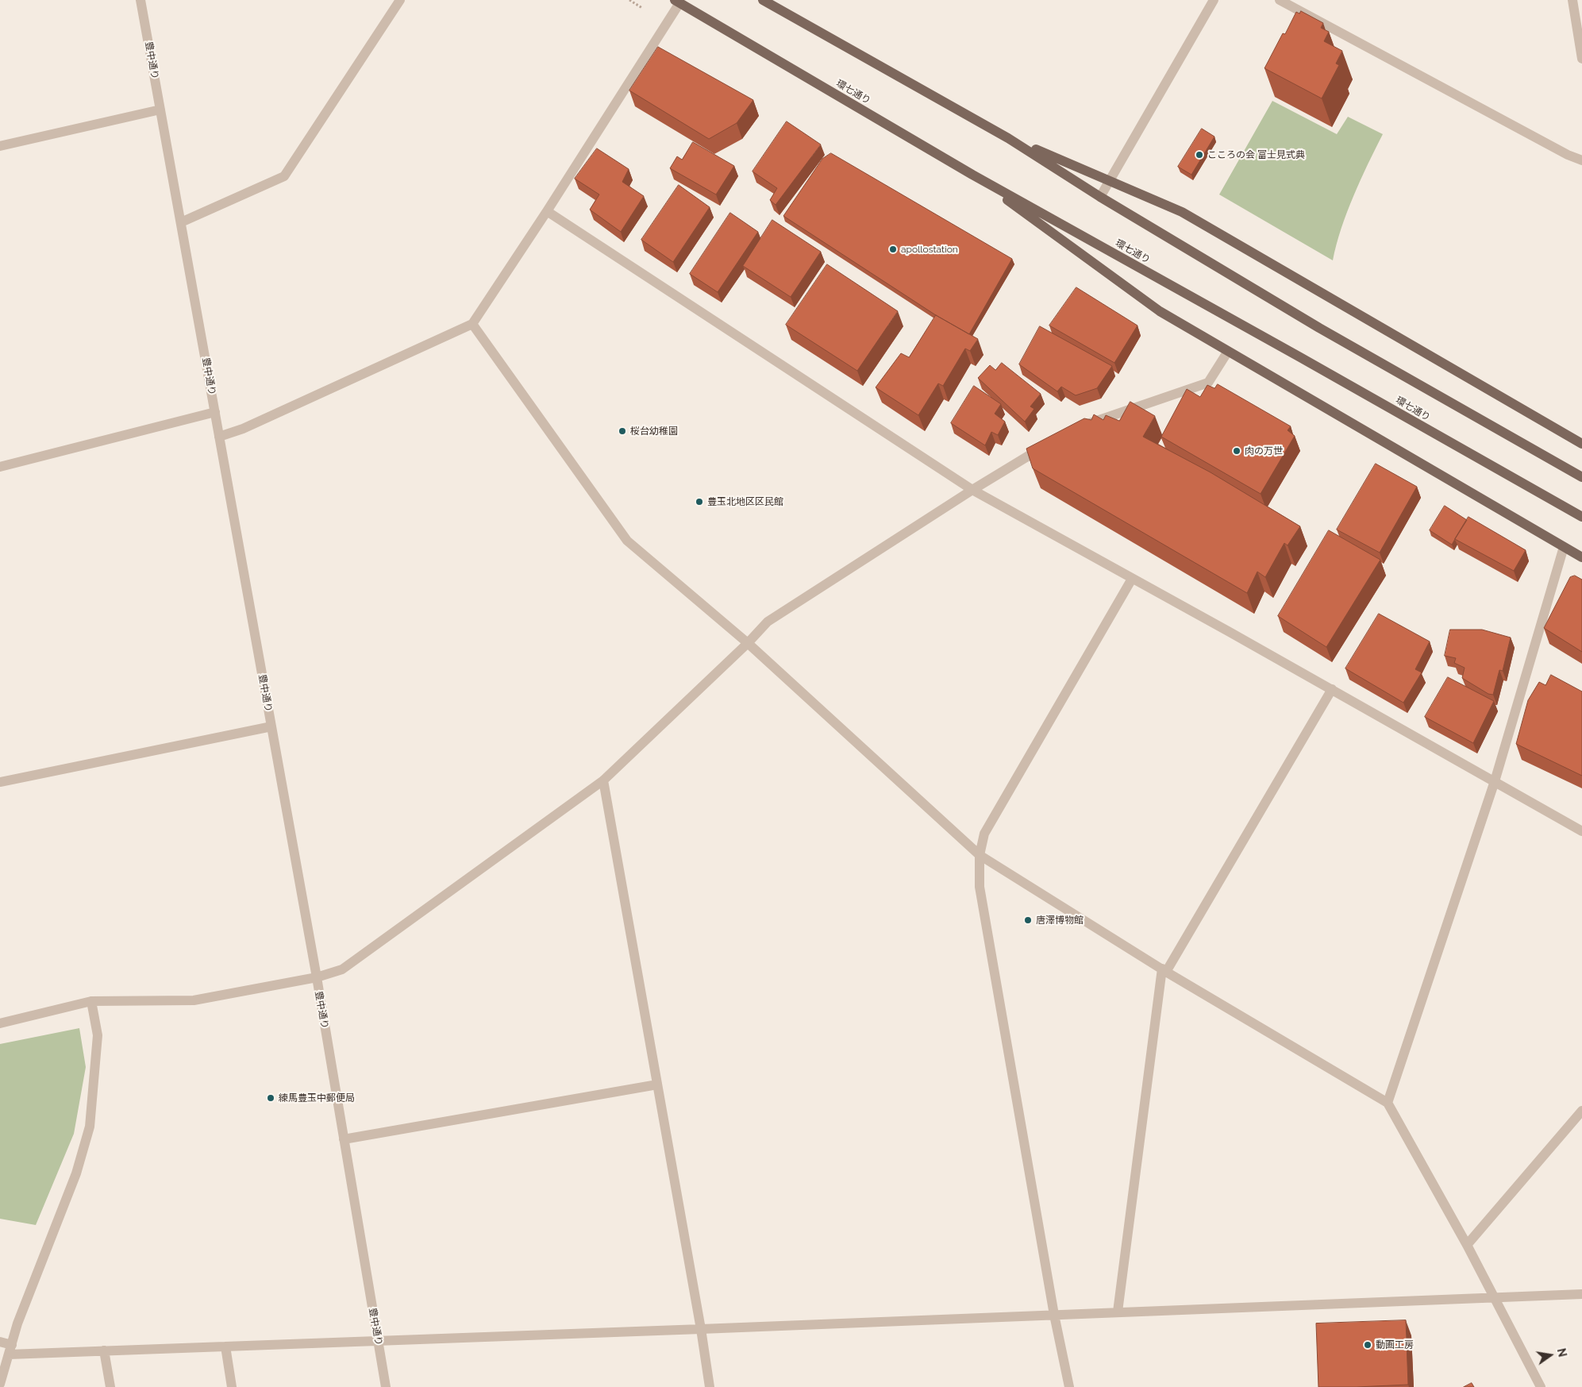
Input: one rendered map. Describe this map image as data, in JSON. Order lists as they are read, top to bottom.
{
  "streets": {
    "main road": ["環七通り"],
    "street": ["豊中通り"]
  },
  "places": [
    "こころの会 富士見式典",
    "apollostation",
    "桜台幼稚園",
    "肉の万世",
    "豊玉北地区区民館",
    "唐澤博物館",
    "練馬豊玉中郵便局",
    "動画工房"
  ],
  "north": "right"
}
